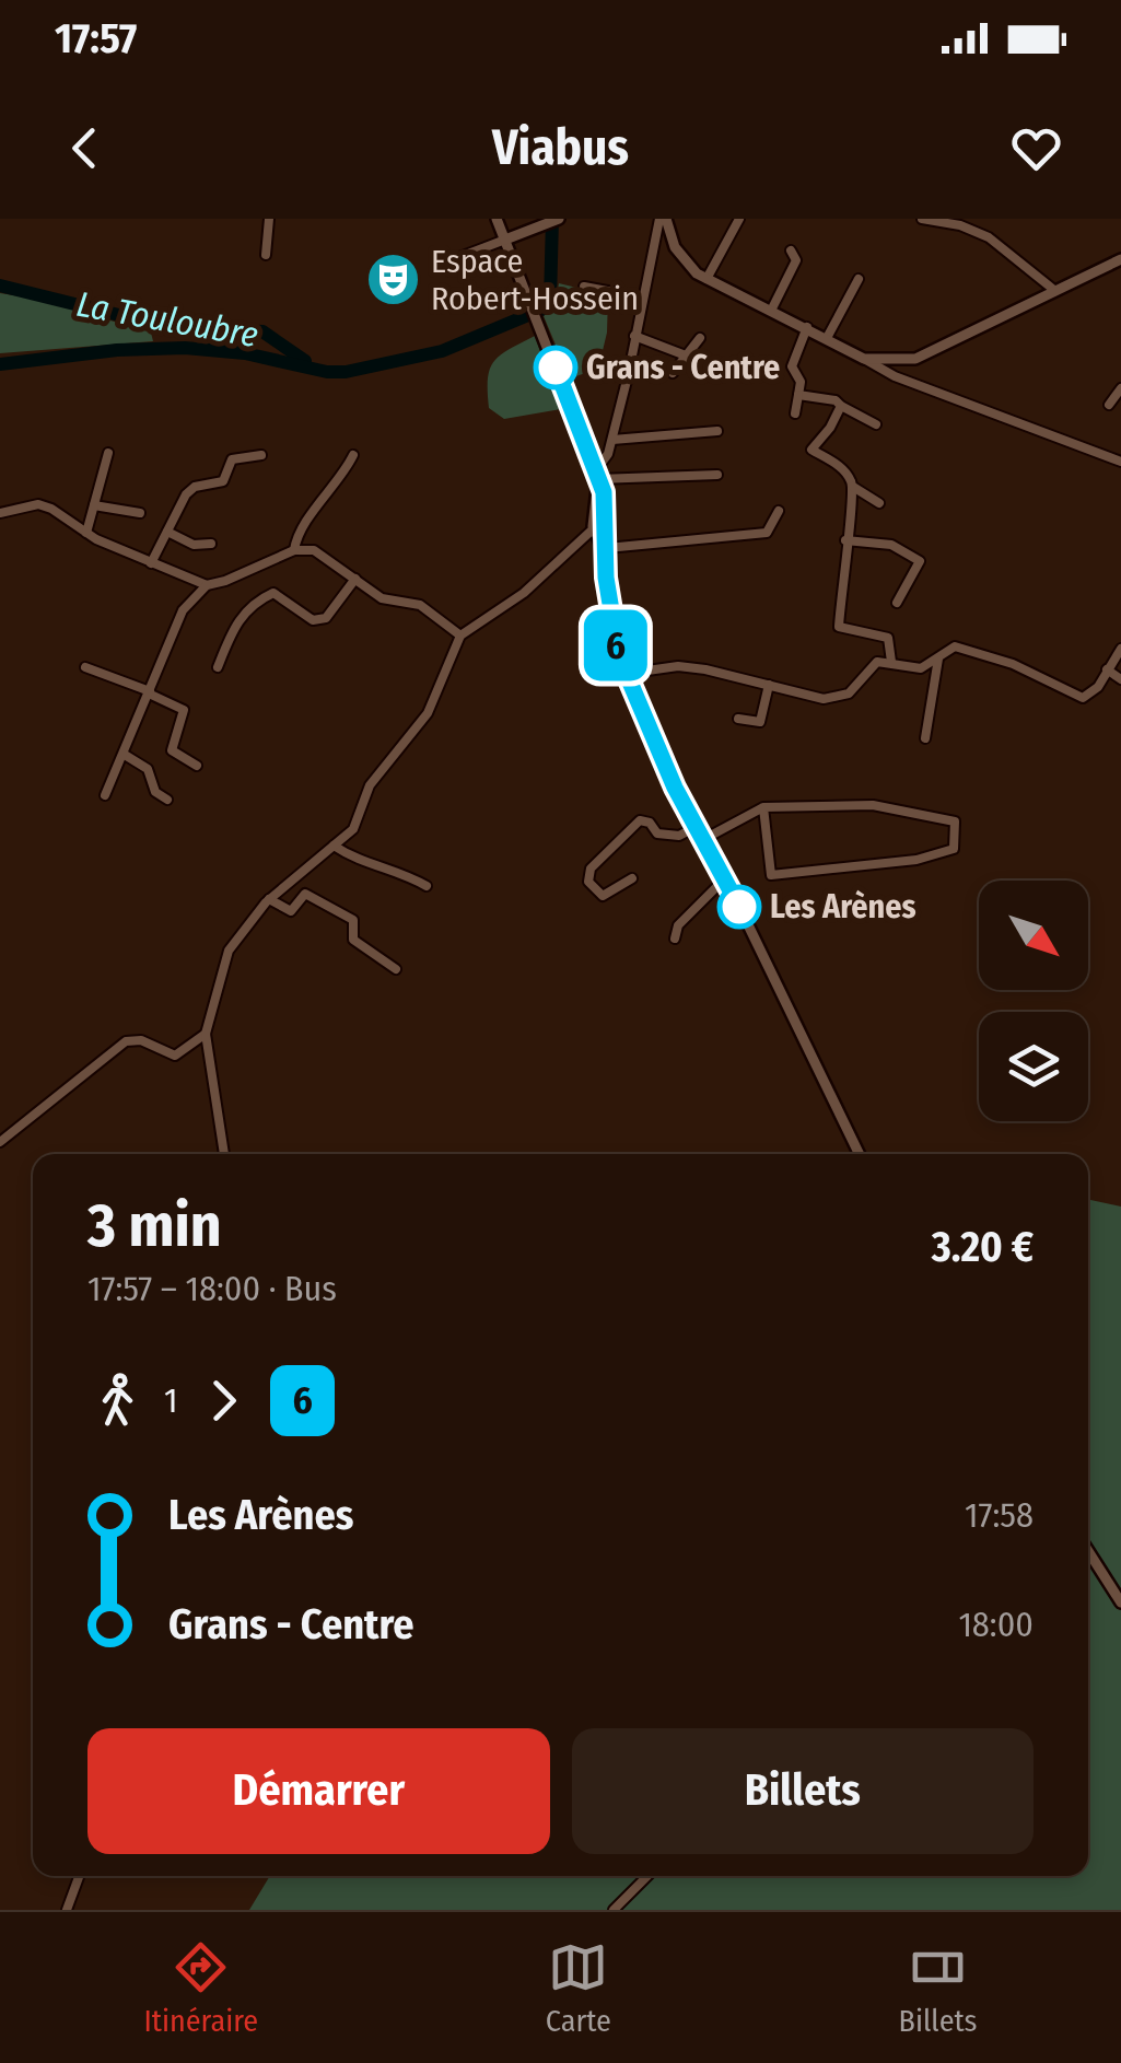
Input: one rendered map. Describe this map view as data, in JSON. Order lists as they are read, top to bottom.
{
  "water": ["La Touloubre"],
  "places": {
    "theatre": ["Espace Robert-Hossein"],
    "other": ["Grans - Centre", "Les Arènes"]
  },
  "lines": ["bus line 6"],
  "north": "bottom right",
  "page": {
    "status": "17:57",
    "header": "Viabus",
    "on_map": "6",
    "heading": ["3 min", "17:57 – 18:00 · Bus", "3.20 €"],
    "legs": ["1", "6"],
    "list": [
      {
        "name": "Les Arènes",
        "value": "17:58"
      },
      {
        "name": "Grans - Centre",
        "value": "18:00"
      }
    ],
    "buttons": ["Démarrer", "Billets"],
    "tabs": ["Itinéraire", "Carte", "Billets"]
  }
}
